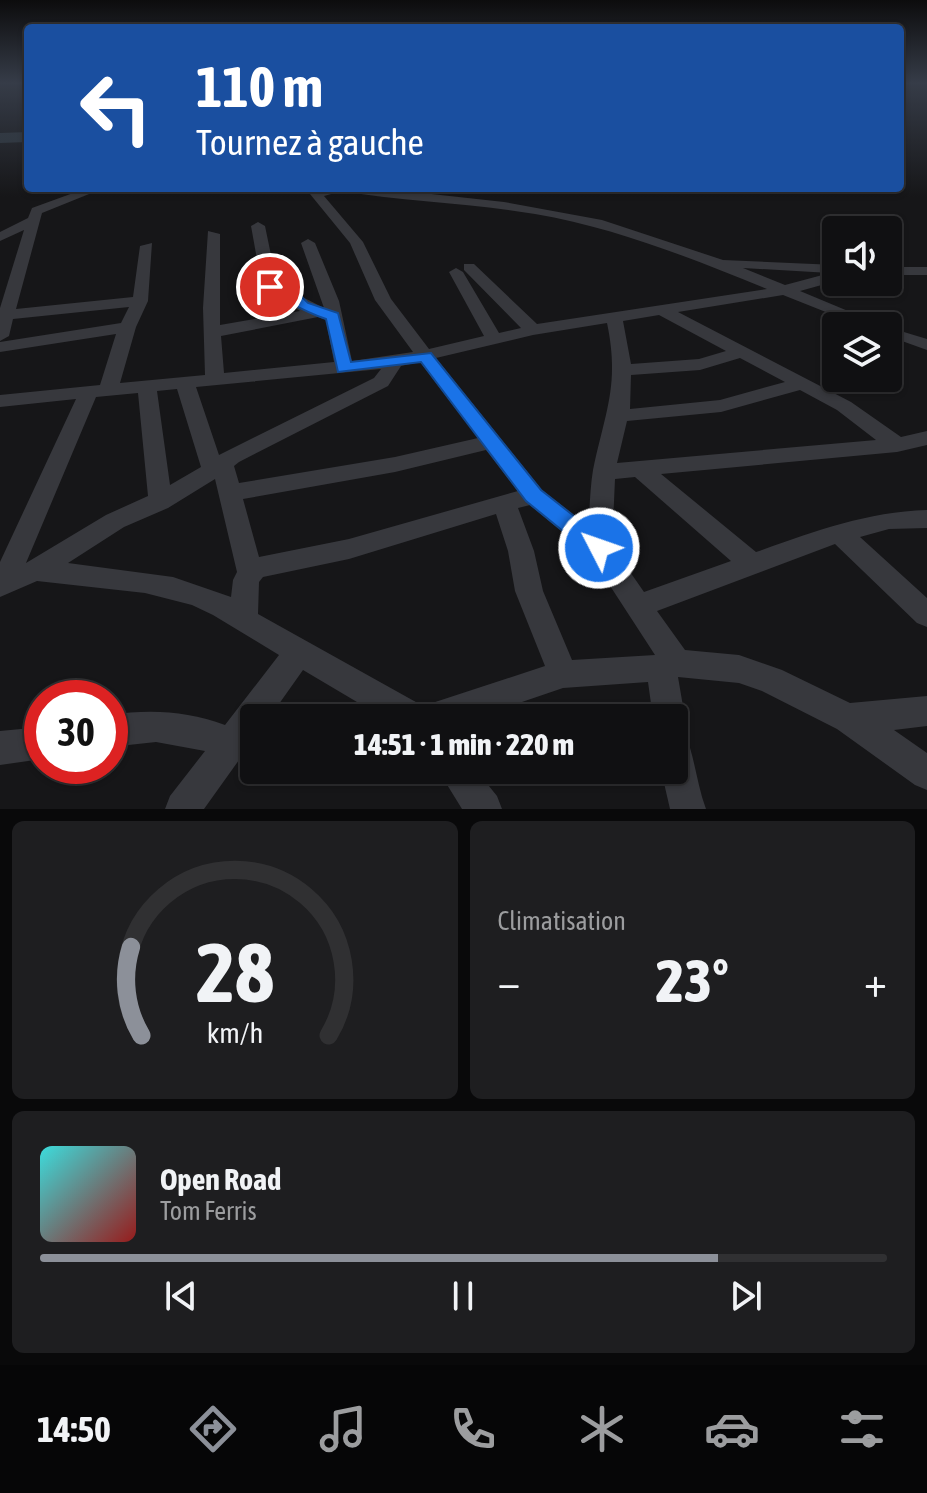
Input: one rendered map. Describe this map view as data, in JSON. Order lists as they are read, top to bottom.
{
  "page": {
    "turn": ["110 m", "Tournez à gauche"],
    "limit": "30",
    "trip": "14:51 · 1 min · 220 m",
    "tile": "Climatisation",
    "heat": ["−", "23°", "+"],
    "song": ["Open Road", "Tom Ferris"],
    "tabs": "14:50",
    "gauge": ["28", "km/h"]
  }
}
